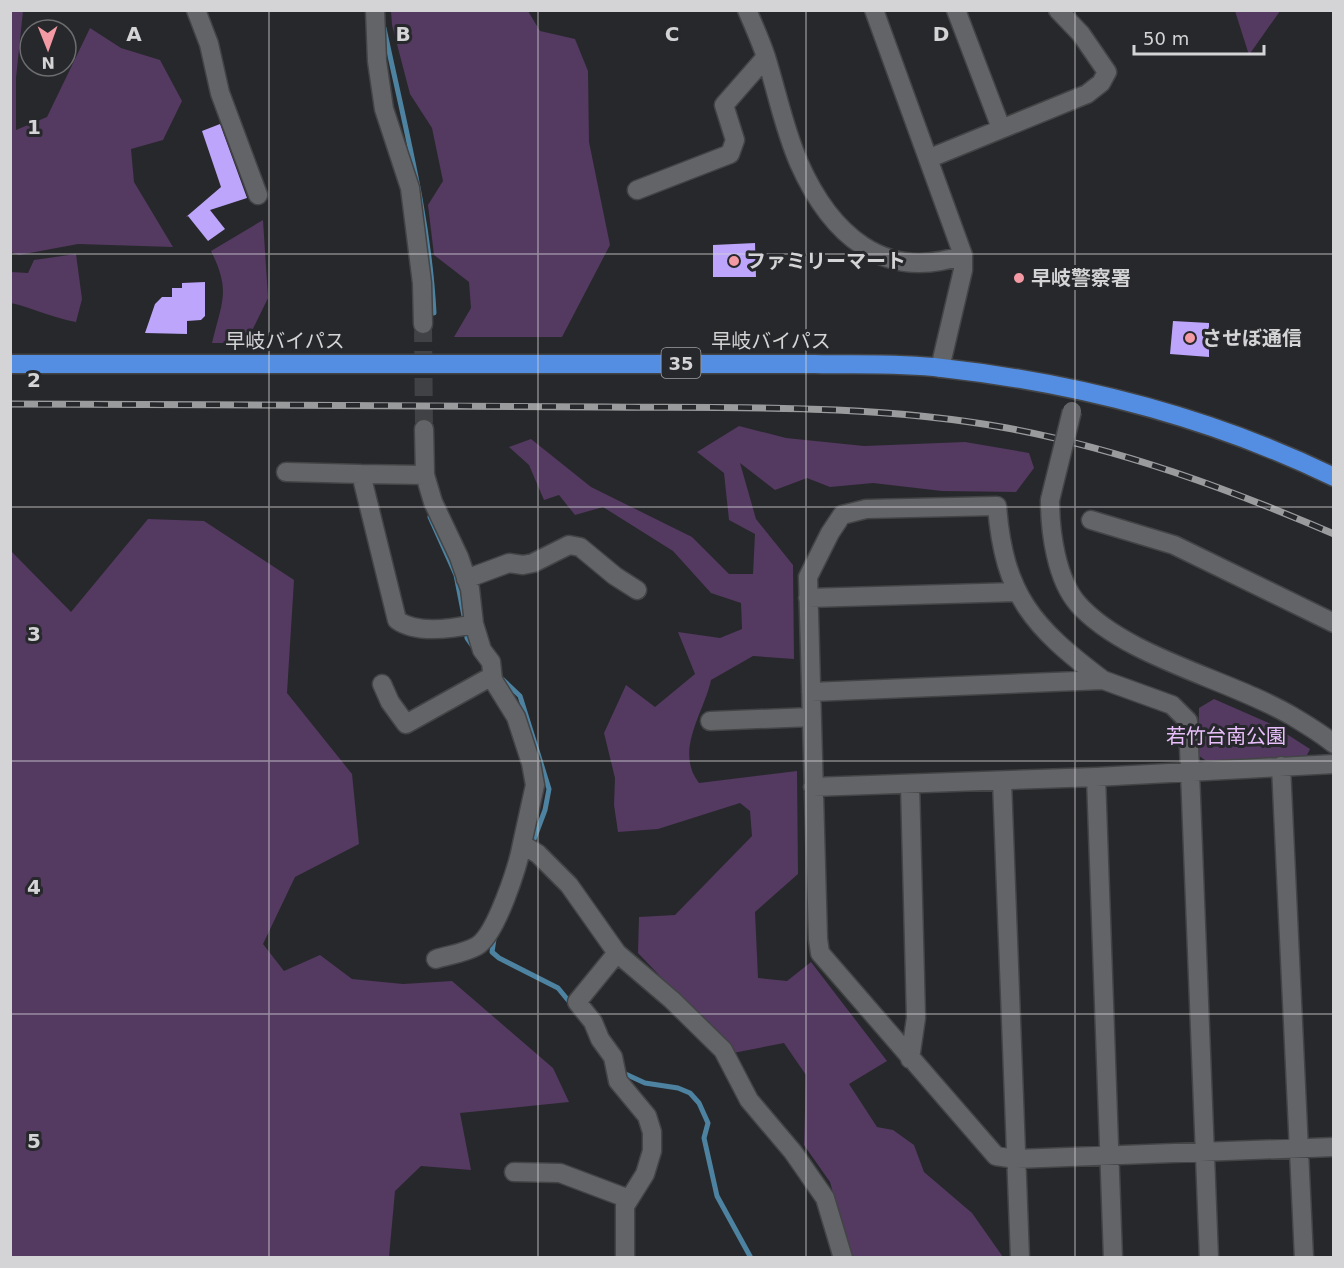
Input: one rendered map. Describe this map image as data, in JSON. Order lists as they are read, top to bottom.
{
  "streets": {
    "highway": ["早岐バイパス", "35"]
  },
  "parks": ["若竹台南公園"],
  "places": ["ファミリーマート", "早岐警察署", "させぼ通信"],
  "scale_bar": "50 m",
  "north": "bottom",
  "grid": {
    "columns": [
      "A",
      "B",
      "C",
      "D"
    ],
    "rows": [
      "1",
      "2",
      "3",
      "4",
      "5"
    ]
  }
}
